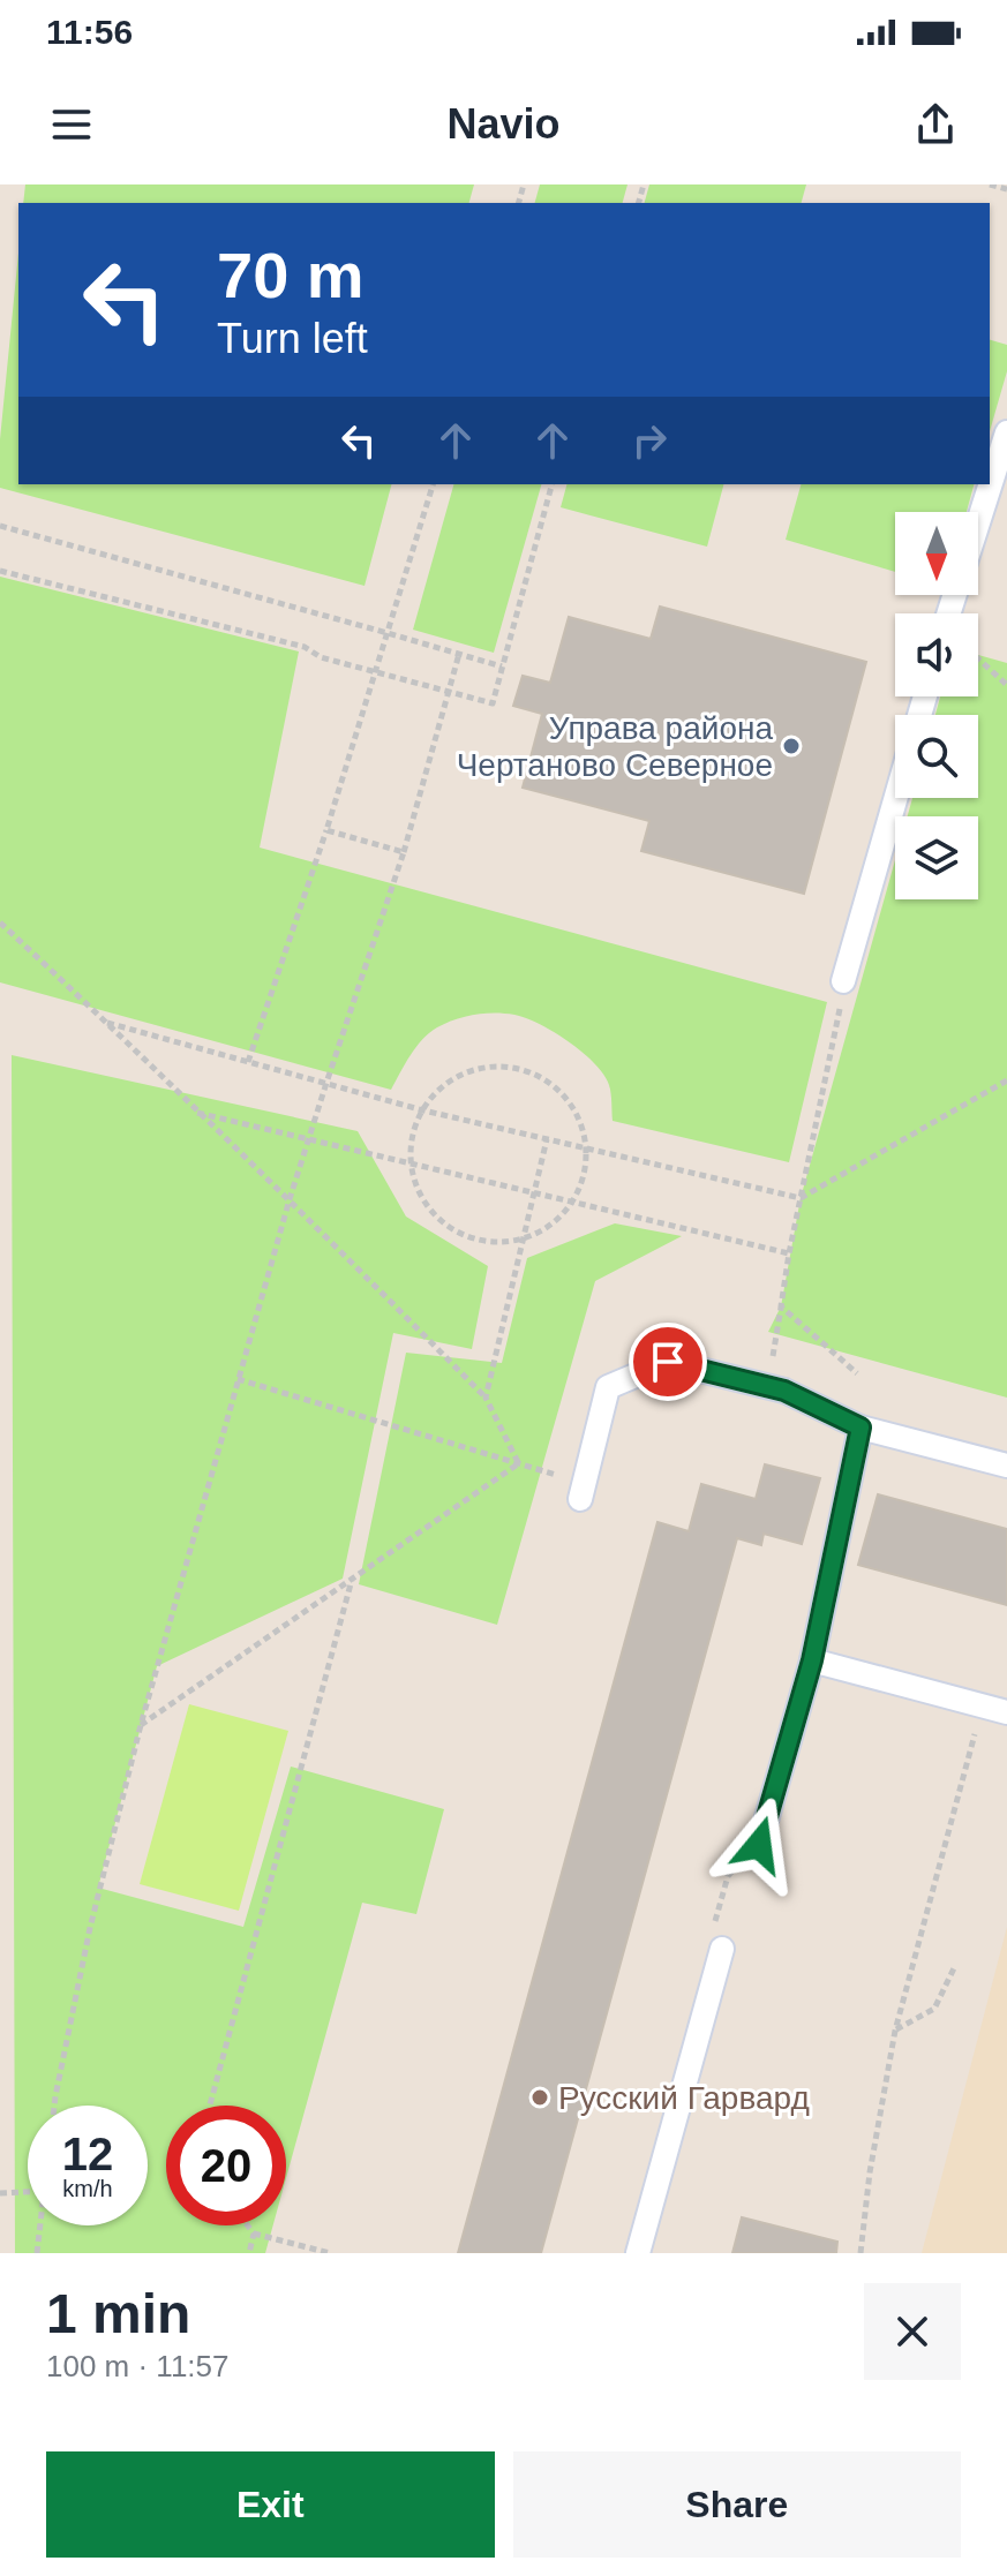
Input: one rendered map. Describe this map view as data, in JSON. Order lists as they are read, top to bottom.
{
  "places": ["Управа района Чертаново Северное", "Русский Гарвард"],
  "north": "bottom",
  "page": {
    "status": "11:56",
    "header": "Navio",
    "turn": ["70 m", "Turn left"],
    "speed": "12 km/h",
    "limit": "20",
    "heading": ["1 min", "100 m · 11:57"],
    "buttons": ["Exit", "Share"]
  }
}
